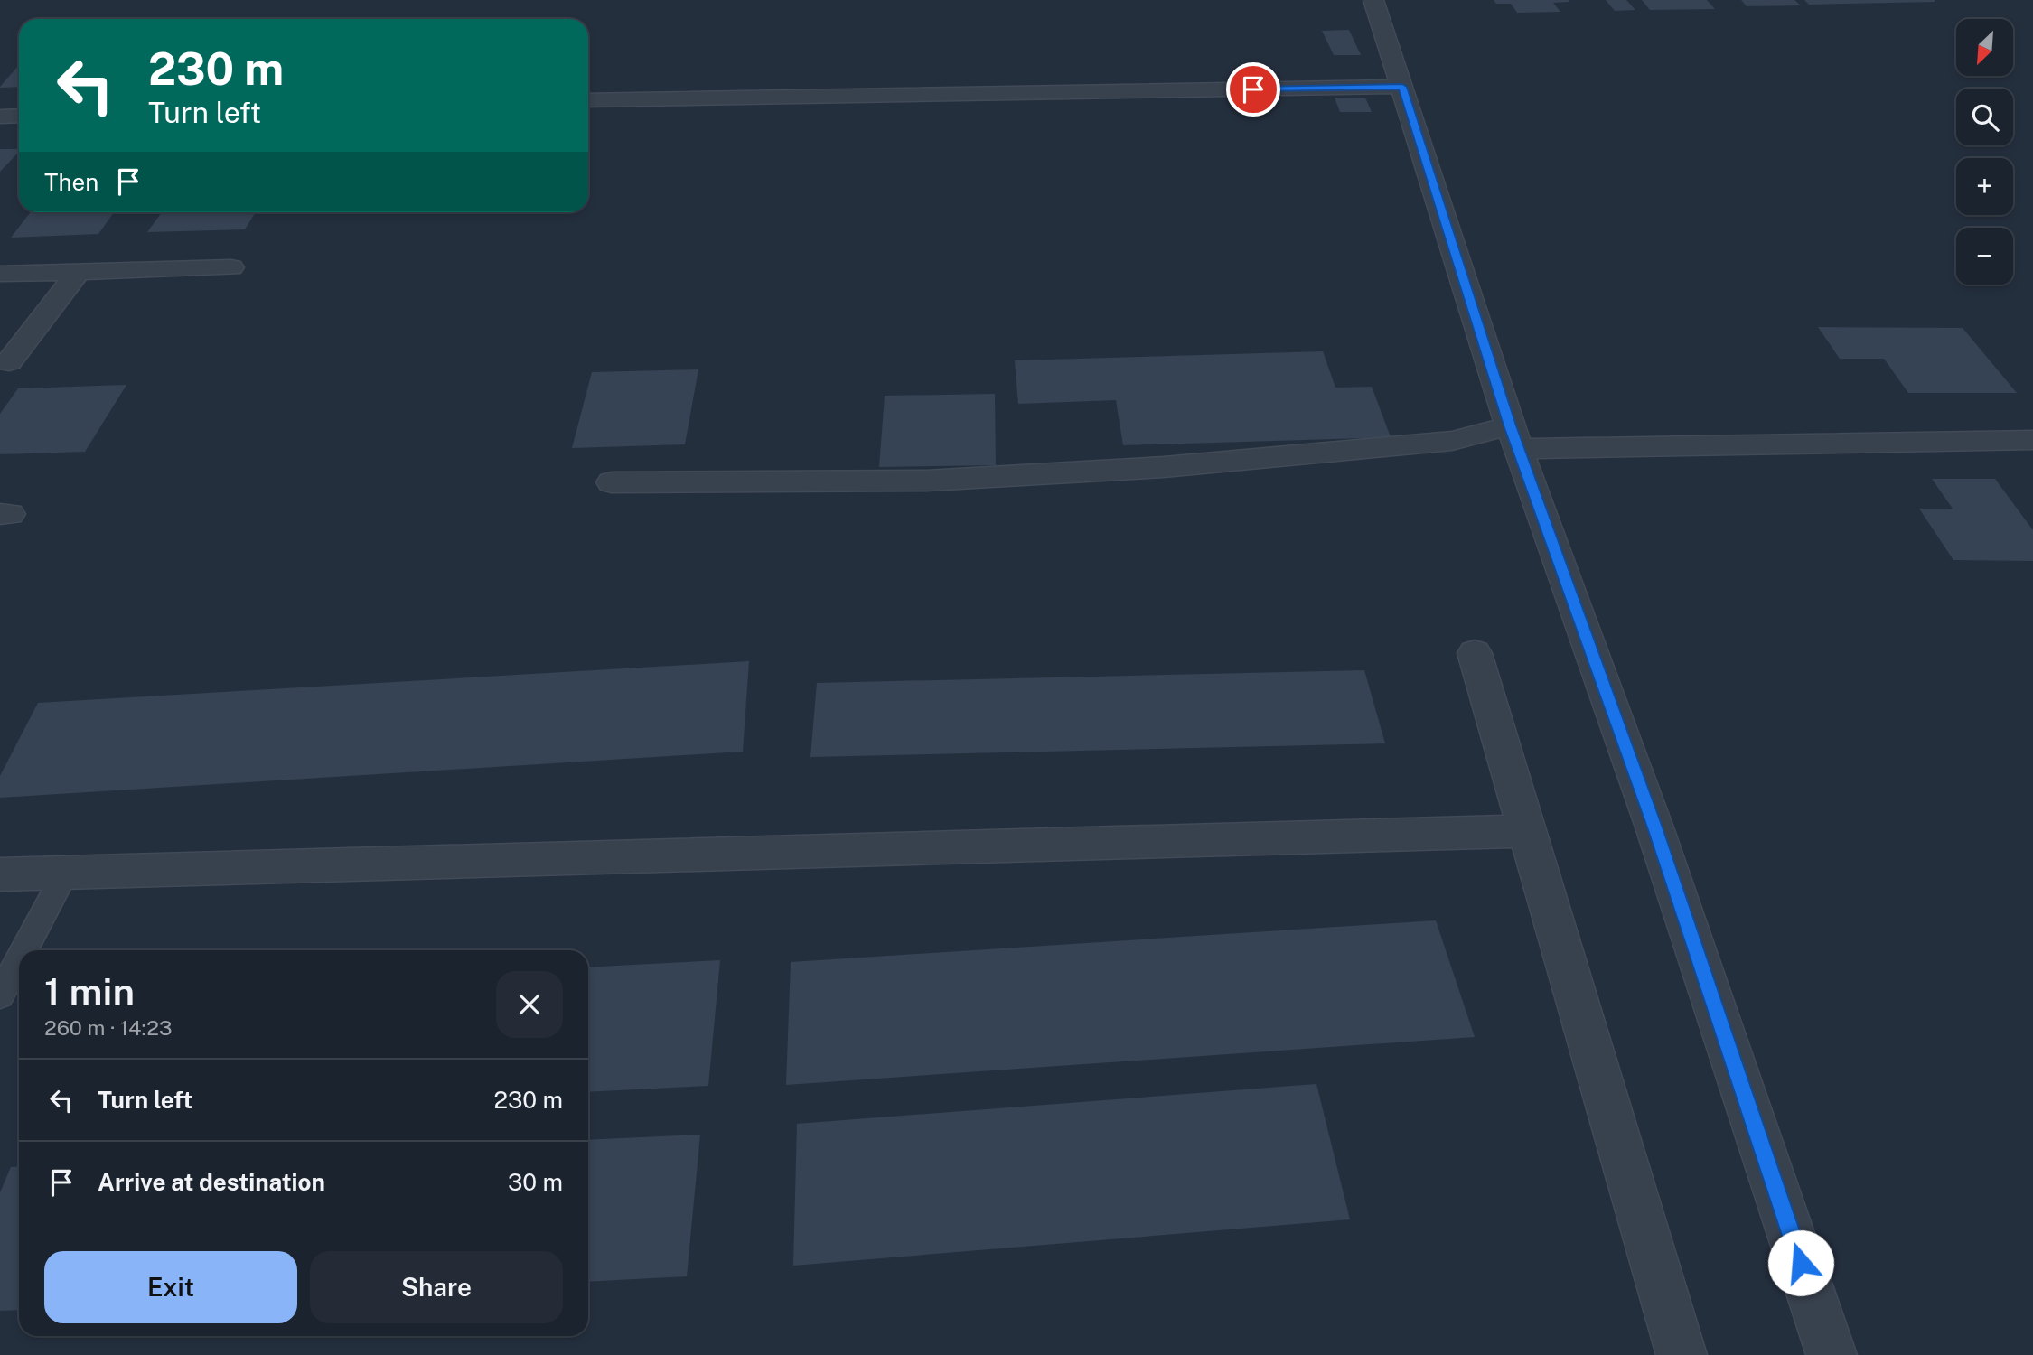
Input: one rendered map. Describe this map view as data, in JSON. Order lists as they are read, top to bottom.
{
  "north": "bottom left",
  "page": {
    "map_buttons": ["+", "−"],
    "turn": ["230 m", "Turn left"],
    "then": "Then",
    "heading": ["1 min", "260 m · 14:23"],
    "list": [
      {
        "name": "Turn left",
        "value": "230 m"
      },
      {
        "name": "Arrive at destination",
        "value": "30 m"
      }
    ],
    "buttons": ["Exit", "Share"]
  }
}
